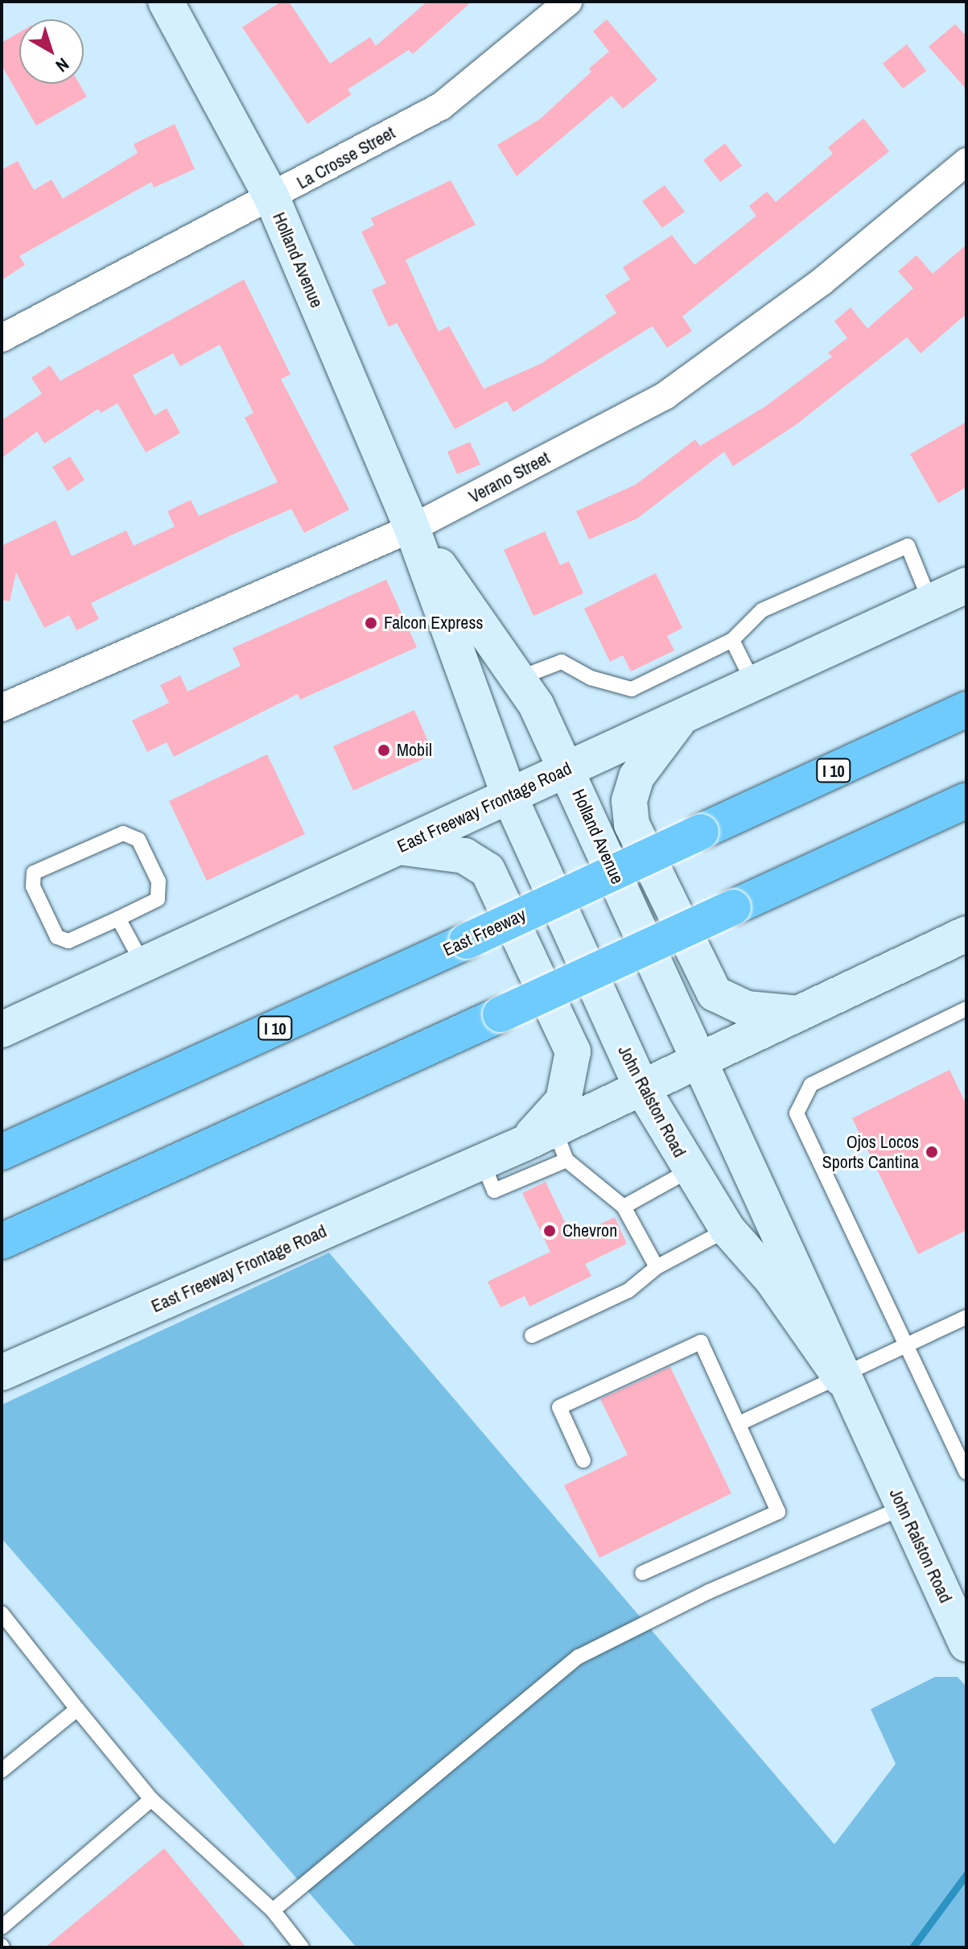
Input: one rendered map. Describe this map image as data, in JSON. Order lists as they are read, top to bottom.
{
  "streets": {
    "highway": ["I 10", "East Freeway"],
    "main road": ["Holland Avenue", "East Freeway Frontage Road", "John Ralston Road"],
    "street": ["La Crosse Street", "Verano Street"]
  },
  "crossings": [
    ["La Crosse Street", "Holland Avenue"],
    ["Holland Avenue", "Verano Street"],
    ["Holland Avenue", "East Freeway Frontage Road"],
    ["Holland Avenue", "John Ralston Road"],
    ["East Freeway Frontage Road", "John Ralston Road"]
  ],
  "places": [
    "Falcon Express",
    "Mobil",
    "Ojos Locos Sports Cantina",
    "Chevron"
  ],
  "north": "bottom right"
}
